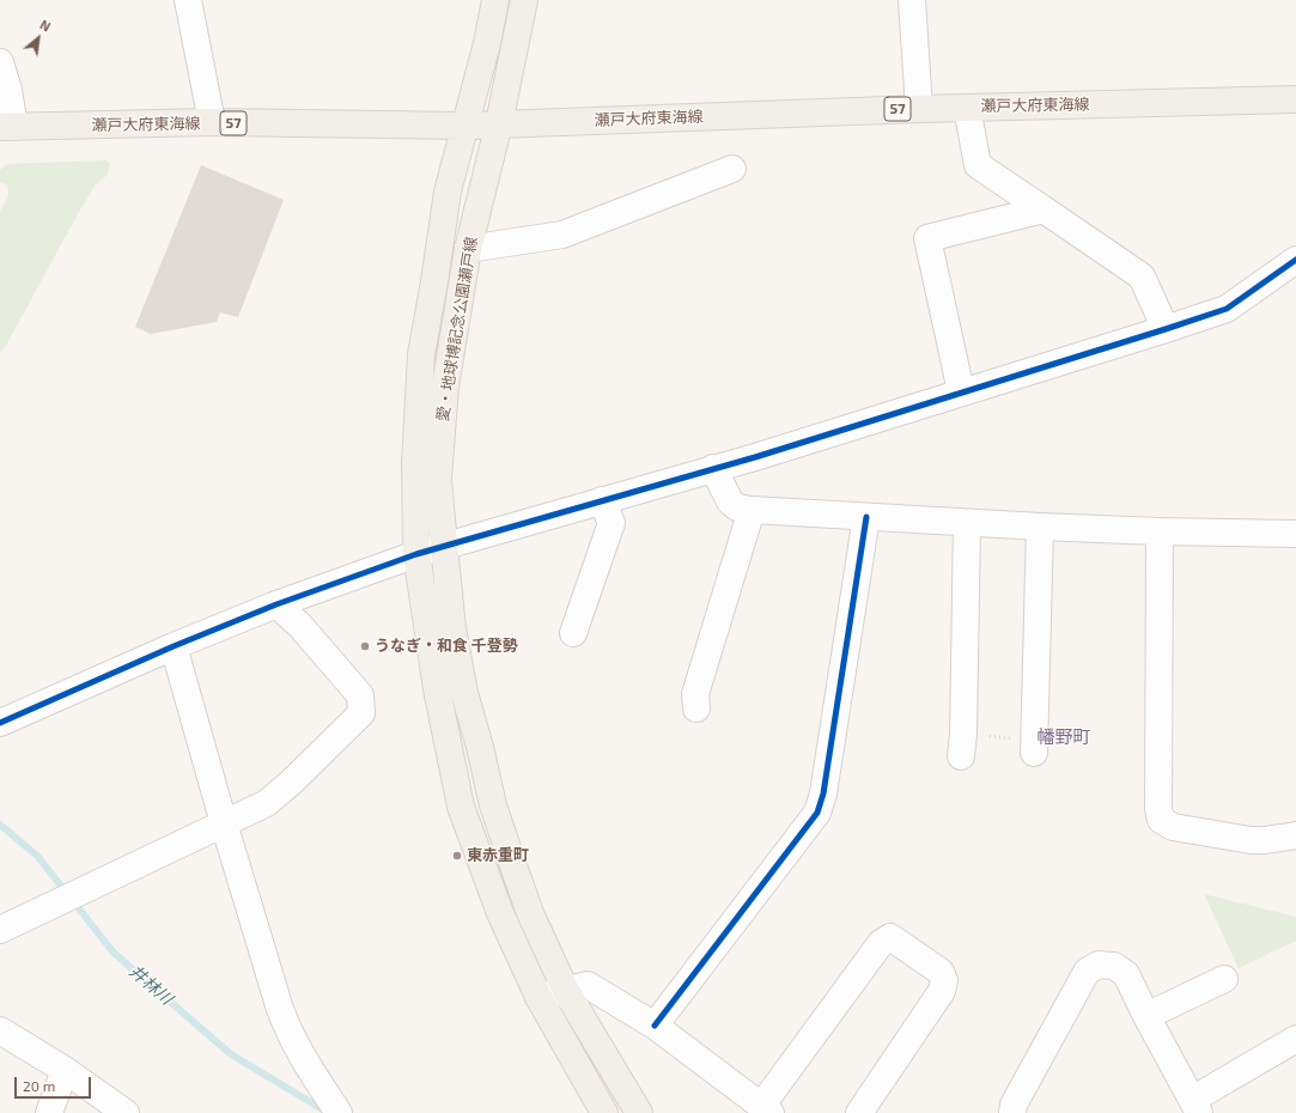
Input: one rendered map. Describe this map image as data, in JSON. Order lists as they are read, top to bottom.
{
  "streets": {
    "main road": ["瀬戸大府東海線", "57", "愛・地球博記念公園瀬戸線"]
  },
  "crossings": [
    ["瀬戸大府東海線", "愛・地球博記念公園瀬戸線"]
  ],
  "districts": ["幡野町"],
  "water": ["井林川"],
  "places": ["うなぎ・和食 千登勢", "東赤重町"],
  "scale_bar": "20 m",
  "north": "top right"
}
